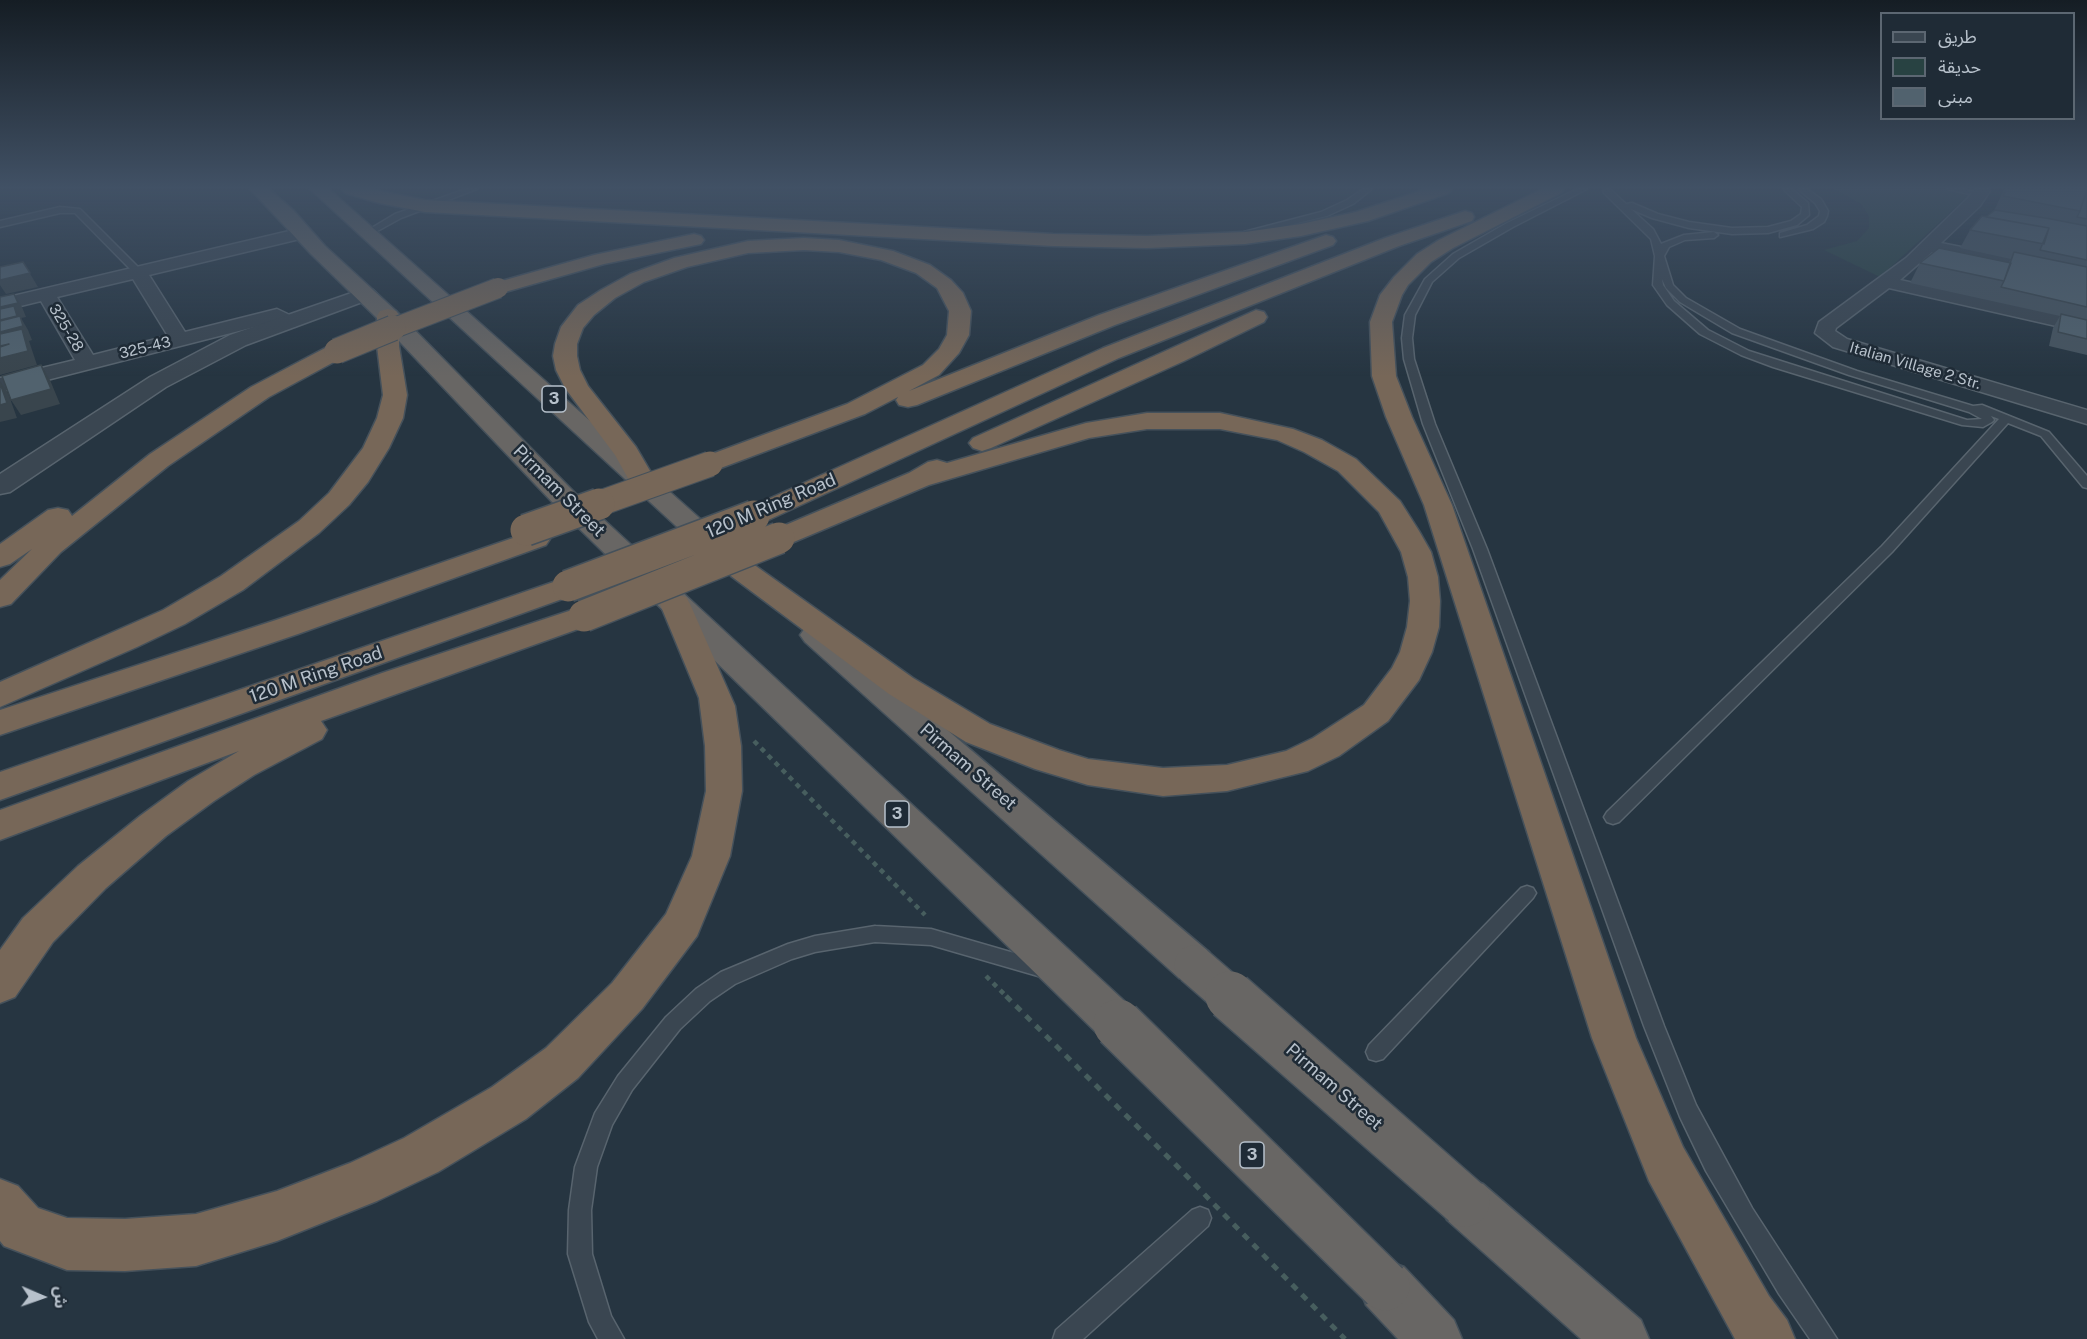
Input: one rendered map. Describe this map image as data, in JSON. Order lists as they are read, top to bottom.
{
  "streets": {
    "highway": ["3", "Pirmam Street", "120 M Ring Road"],
    "street": ["325-28", "325-43", "Italian Village 2 Str."]
  },
  "crossings": [
    ["325-28", "325-43"]
  ],
  "legend": ["طريق", "حديقة", "مبنى"],
  "north": "right"
}
